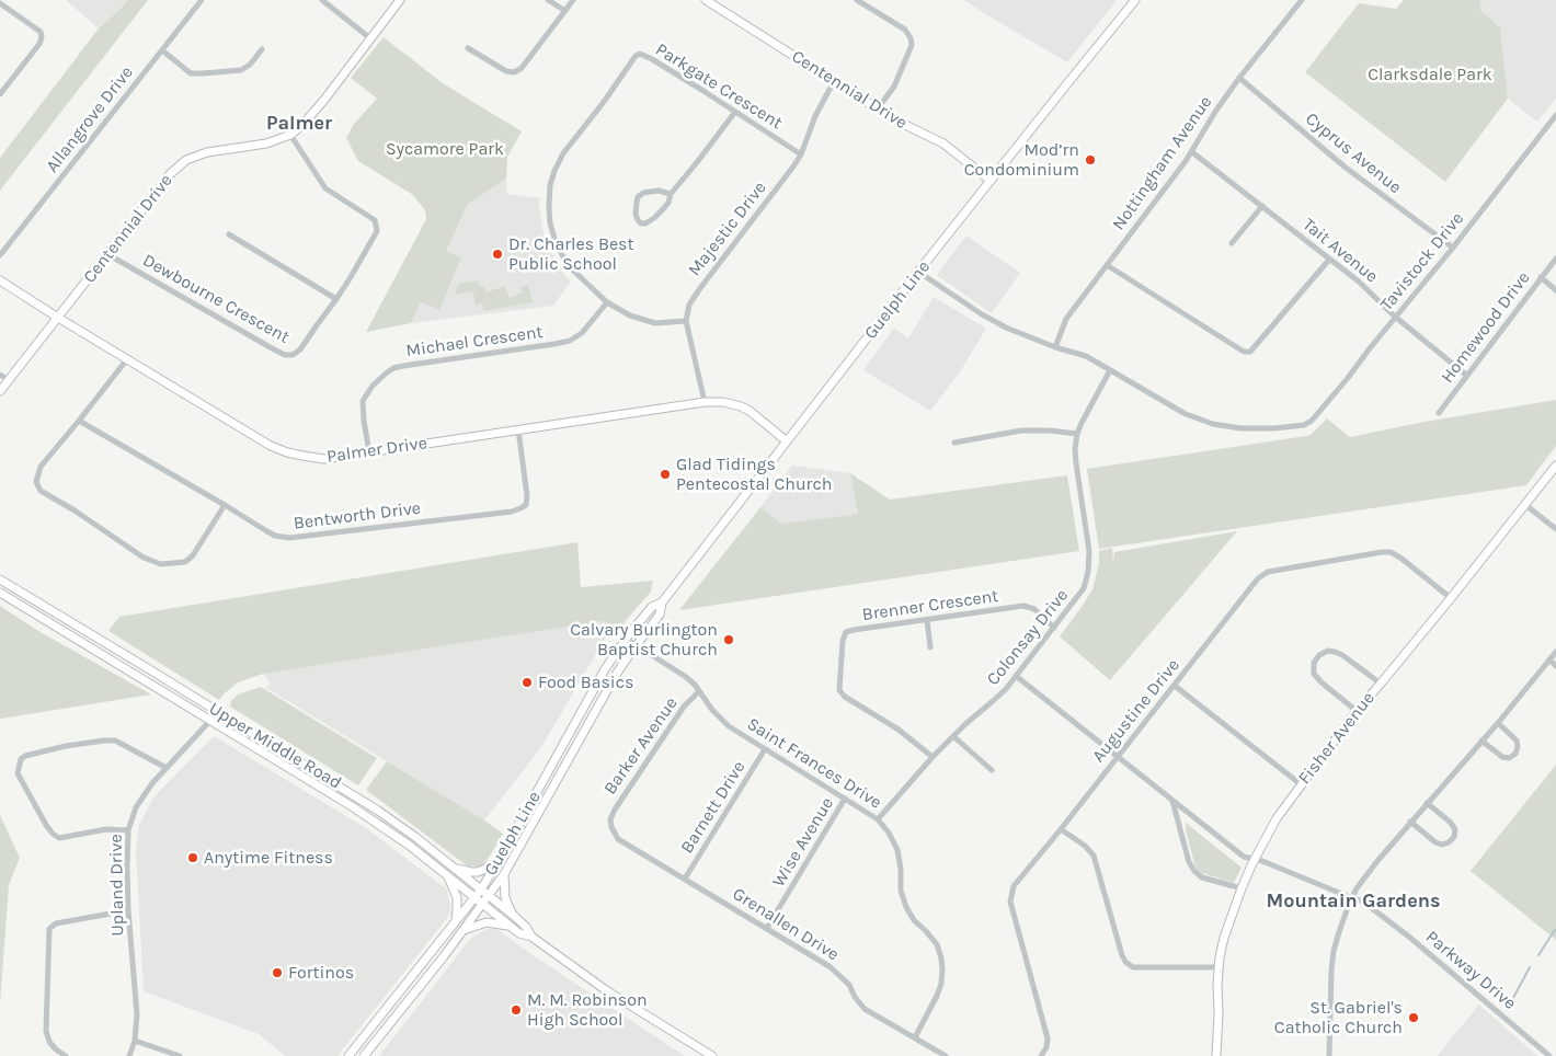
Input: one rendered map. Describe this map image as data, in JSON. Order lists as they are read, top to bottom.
{
  "streets": {
    "main road": [
      "Centennial Drive",
      "Guelph Line",
      "Palmer Drive",
      "Fisher Avenue",
      "Upper Middle Road"
    ],
    "street": [
      "Parkgate Crescent",
      "Allangrove Drive",
      "Cyprus Avenue",
      "Nottingham Avenue",
      "Majestic Drive",
      "Tait Avenue",
      "Tavistock Drive",
      "Dewbourne Crescent",
      "Homewood Drive",
      "Michael Crescent",
      "Bentworth Drive",
      "Brenner Crescent",
      "Colonsay Drive",
      "Augustine Drive",
      "Barker Avenue",
      "Saint Frances Drive",
      "Barnett Drive",
      "Wise Avenue",
      "Upland Drive",
      "Grenallen Drive",
      "Parkway Drive"
    ]
  },
  "crossings": [
    ["Parkgate Crescent", "Majestic Drive"],
    ["Parkgate Crescent", "Michael Crescent"],
    ["Centennial Drive", "Majestic Drive"],
    ["Centennial Drive", "Dewbourne Crescent"],
    ["Centennial Drive", "Guelph Line"],
    ["Centennial Drive", "Palmer Drive"],
    ["Cyprus Avenue", "Nottingham Avenue"],
    ["Cyprus Avenue", "Tavistock Drive"],
    ["Nottingham Avenue", "Tait Avenue"],
    ["Tait Avenue", "Tavistock Drive"],
    ["Tait Avenue", "Homewood Drive"],
    ["Tavistock Drive", "Colonsay Drive"],
    ["Guelph Line", "Palmer Drive"],
    ["Guelph Line", "Upper Middle Road"],
    ["Guelph Line", "Saint Frances Drive"],
    ["Michael Crescent", "Palmer Drive"],
    ["Palmer Drive", "Bentworth Drive"],
    ["Brenner Crescent", "Colonsay Drive"],
    ["Colonsay Drive", "Saint Frances Drive"],
    ["Colonsay Drive", "Parkway Drive"],
    ["Augustine Drive", "Fisher Avenue"],
    ["Augustine Drive", "Parkway Drive"],
    ["Fisher Avenue", "Parkway Drive"],
    ["Upper Middle Road", "Upland Drive"],
    ["Barker Avenue", "Saint Frances Drive"],
    ["Barker Avenue", "Grenallen Drive"],
    ["Saint Frances Drive", "Barnett Drive"],
    ["Saint Frances Drive", "Wise Avenue"],
    ["Saint Frances Drive", "Grenallen Drive"],
    ["Barnett Drive", "Grenallen Drive"],
    ["Wise Avenue", "Grenallen Drive"]
  ],
  "districts": ["Palmer", "Mountain Gardens"],
  "parks": ["Clarksdale Park", "Sycamore Park"],
  "places": [
    "Mod’rn Condominium",
    "Dr. Charles Best Public School",
    "Glad Tidings Pentecostal Church",
    "Calvary Burlington Baptist Church",
    "Food Basics",
    "Anytime Fitness",
    "Fortinos",
    "M. M. Robinson High School",
    "St. Gabriel's Catholic Church"
  ]
}
